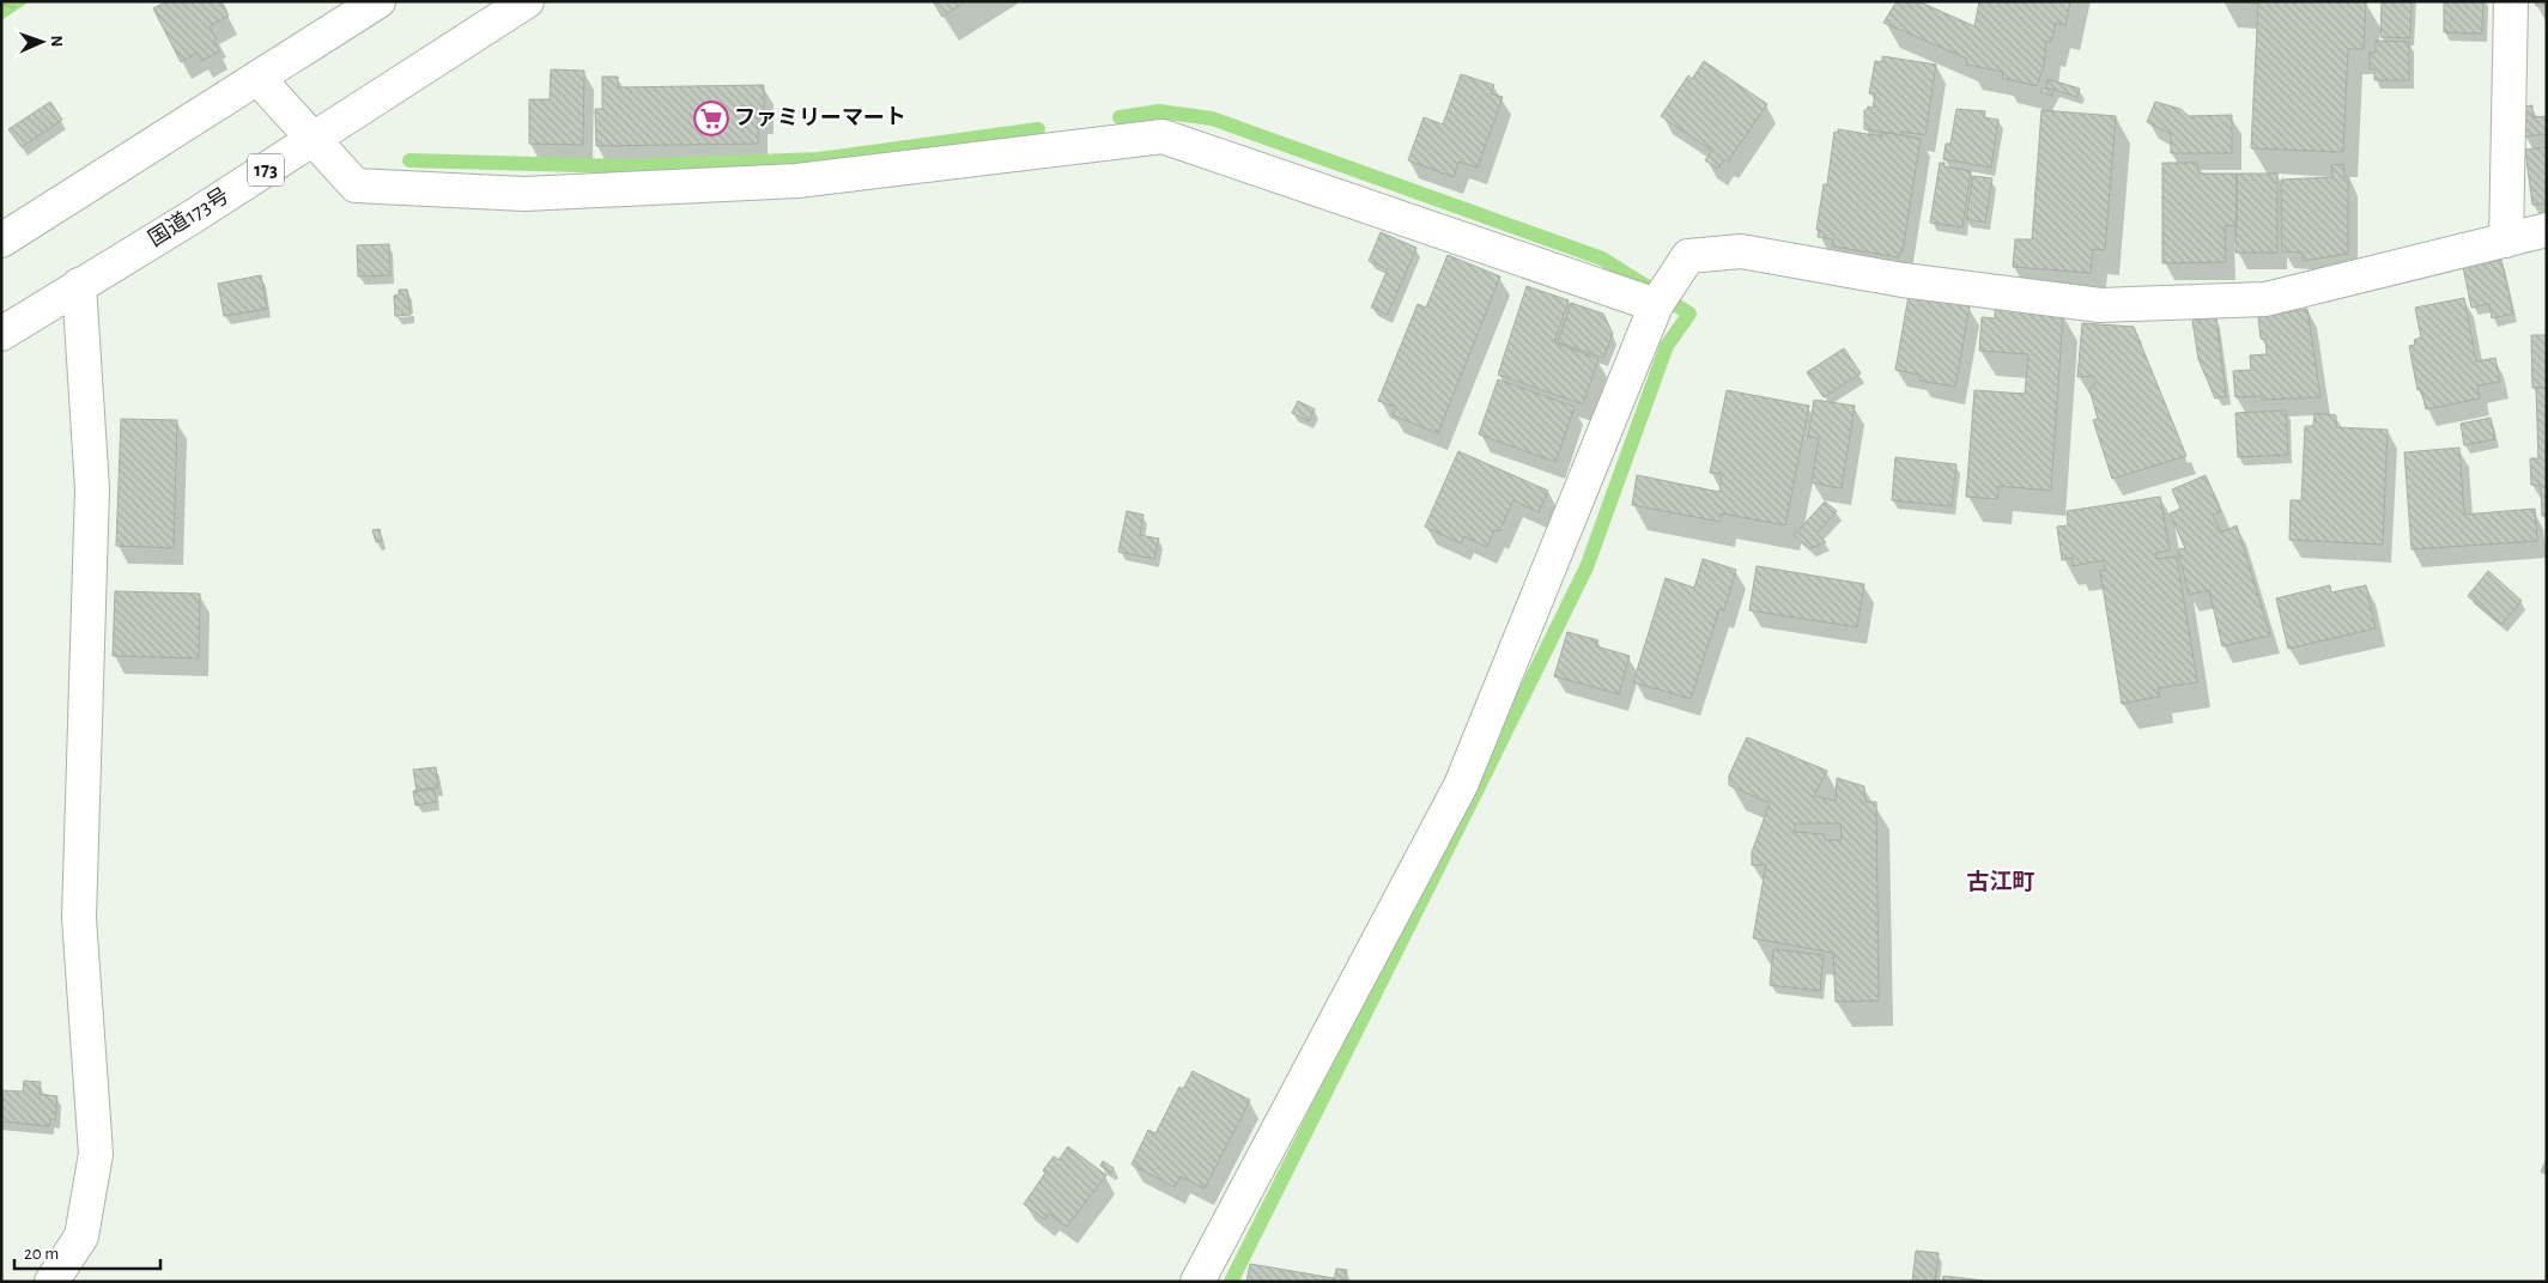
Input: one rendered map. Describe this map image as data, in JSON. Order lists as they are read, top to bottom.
{
  "streets": {
    "main road": ["173", "国道173号"]
  },
  "districts": ["古江町"],
  "places": {
    "supermarket": ["ファミリーマート"]
  },
  "scale_bar": "20 m",
  "north": "right"
}
